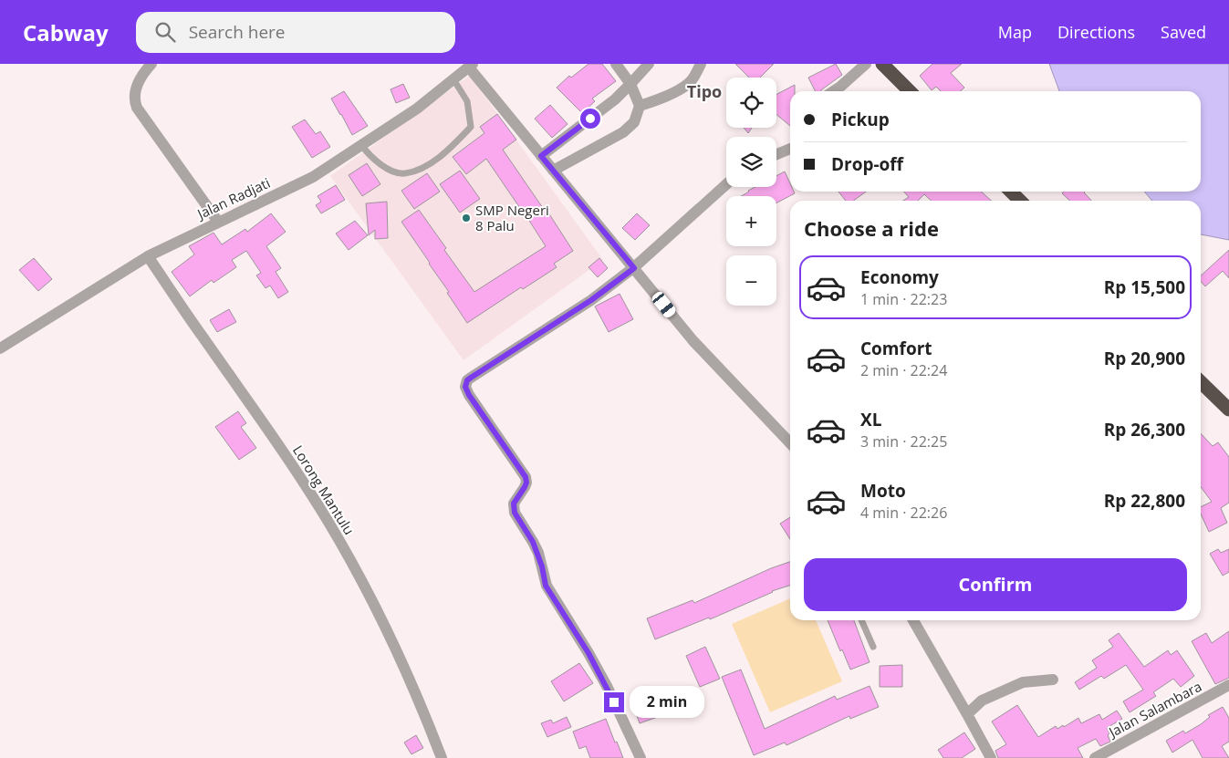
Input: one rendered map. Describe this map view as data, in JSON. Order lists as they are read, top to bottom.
{
  "streets": {
    "street": ["Jalan Radjati", "Lorong Mantulu", "Jalan Salambara"]
  },
  "crossings": [
    ["Jalan Radjati", "Lorong Mantulu"]
  ],
  "districts": ["Tipo"],
  "places": ["SMP Negeri 8 Palu"],
  "page": {
    "header": "Cabway",
    "search": "Search here",
    "nav": ["Map", "Directions", "Saved"],
    "map_buttons": ["+", "−"],
    "banner": ["Pickup", "Drop-off"],
    "heading": "Choose a ride",
    "list": [
      {
        "name": "Economy",
        "note": "1 min · 22:23",
        "value": "Rp 15,500"
      },
      {
        "name": "Comfort",
        "note": "2 min · 22:24",
        "value": "Rp 20,900"
      },
      {
        "name": "XL",
        "note": "3 min · 22:25",
        "value": "Rp 26,300"
      },
      {
        "name": "Moto",
        "note": "4 min · 22:26",
        "value": "Rp 22,800"
      }
    ],
    "buttons": "Confirm",
    "bubble": "2 min"
  }
}
